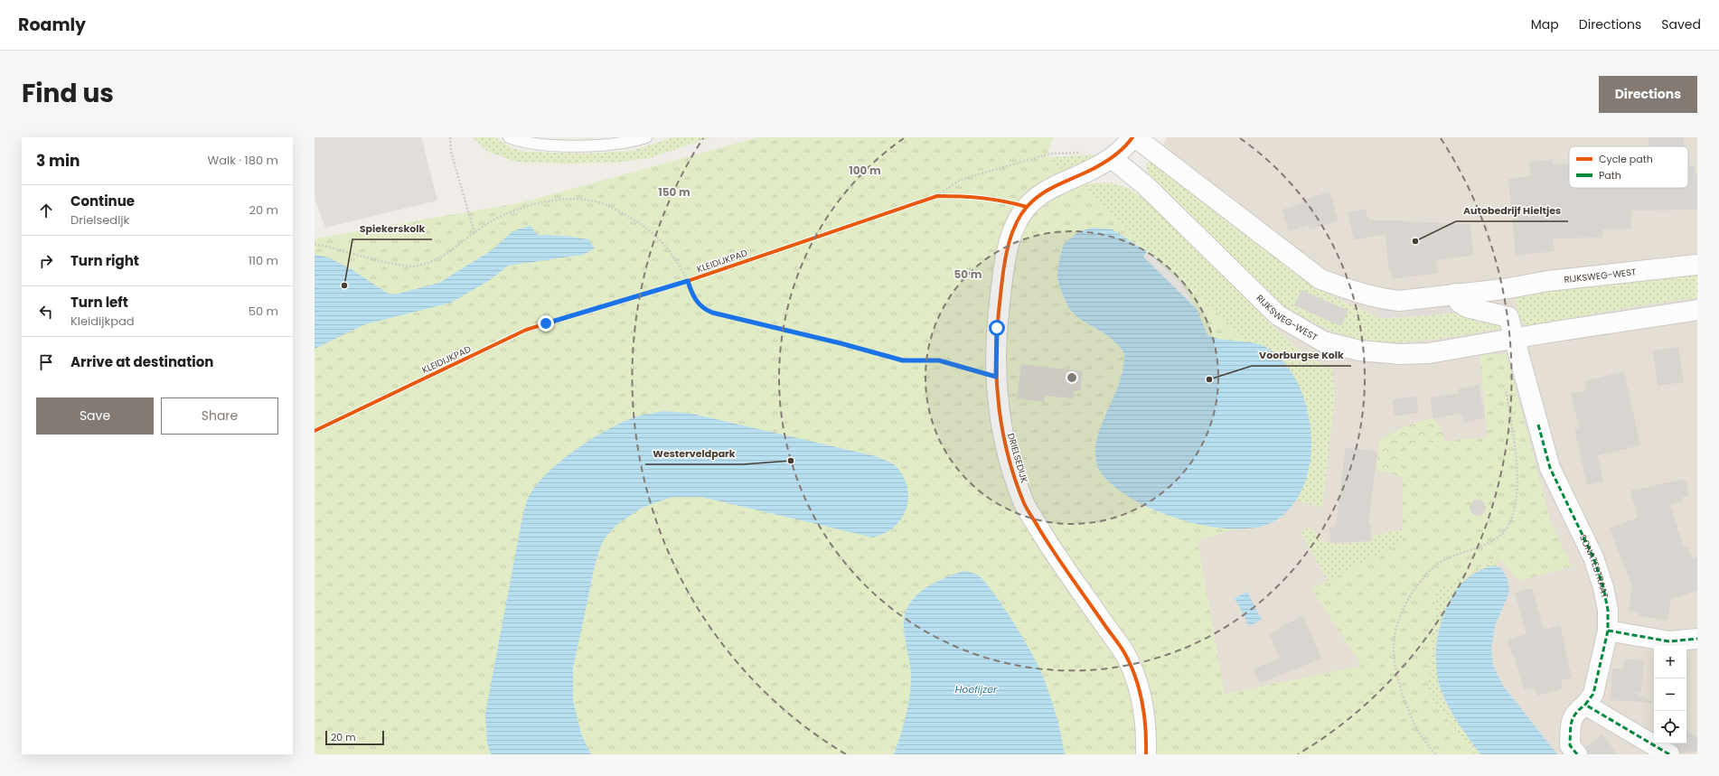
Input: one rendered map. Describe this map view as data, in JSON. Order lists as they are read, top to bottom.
{
  "streets": {
    "street": ["RIJKSWEG-WEST", "DRIELSEDIJK", "SONATESTRAAT"],
    "cycle path": ["KLEIDIJKPAD"]
  },
  "crossings": [
    ["RIJKSWEG-WEST", "DRIELSEDIJK"],
    ["RIJKSWEG-WEST", "SONATESTRAAT"]
  ],
  "water": ["Hoefijzer"],
  "places": [
    "Autobedrijf Hieltjes",
    "Spiekerskolk",
    "Voorburgse Kolk",
    "Westerveldpark"
  ],
  "legend": ["Cycle path", "Path"],
  "scale_bar": "20 m",
  "page": {
    "header": "Roamly",
    "nav": ["Map", "Directions", "Saved"],
    "title": "Find us",
    "buttons": [
      "Directions",
      ["Save", "Share"]
    ],
    "heading": ["3 min", "Walk · 180 m"],
    "list": [
      ["Continue", "Drielsedijk", "20 m"],
      ["Turn right", "110 m"],
      ["Turn left", "Kleidijkpad", "50 m"],
      "Arrive at destination"
    ],
    "map_buttons": ["+", "−"],
    "scale": "20 m"
  },
  "rings": ["100 m", "150 m", "50 m"]
}
